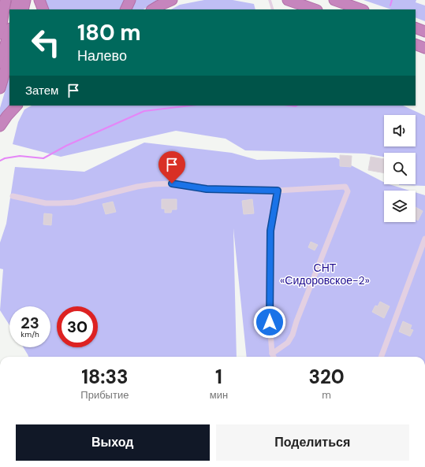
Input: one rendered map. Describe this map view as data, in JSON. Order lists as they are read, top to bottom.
{
  "parks": ["СНТ «Сидоровское-2»"],
  "page": {
    "turn": ["180 m", "Налево"],
    "then": "Затем",
    "speed": "23 km/h",
    "limit": "30",
    "eta": [
      "18:33",
      "Прибытие",
      "1",
      "мин",
      "320",
      "m"
    ],
    "buttons": ["Выход", "Поделиться"]
  }
}
